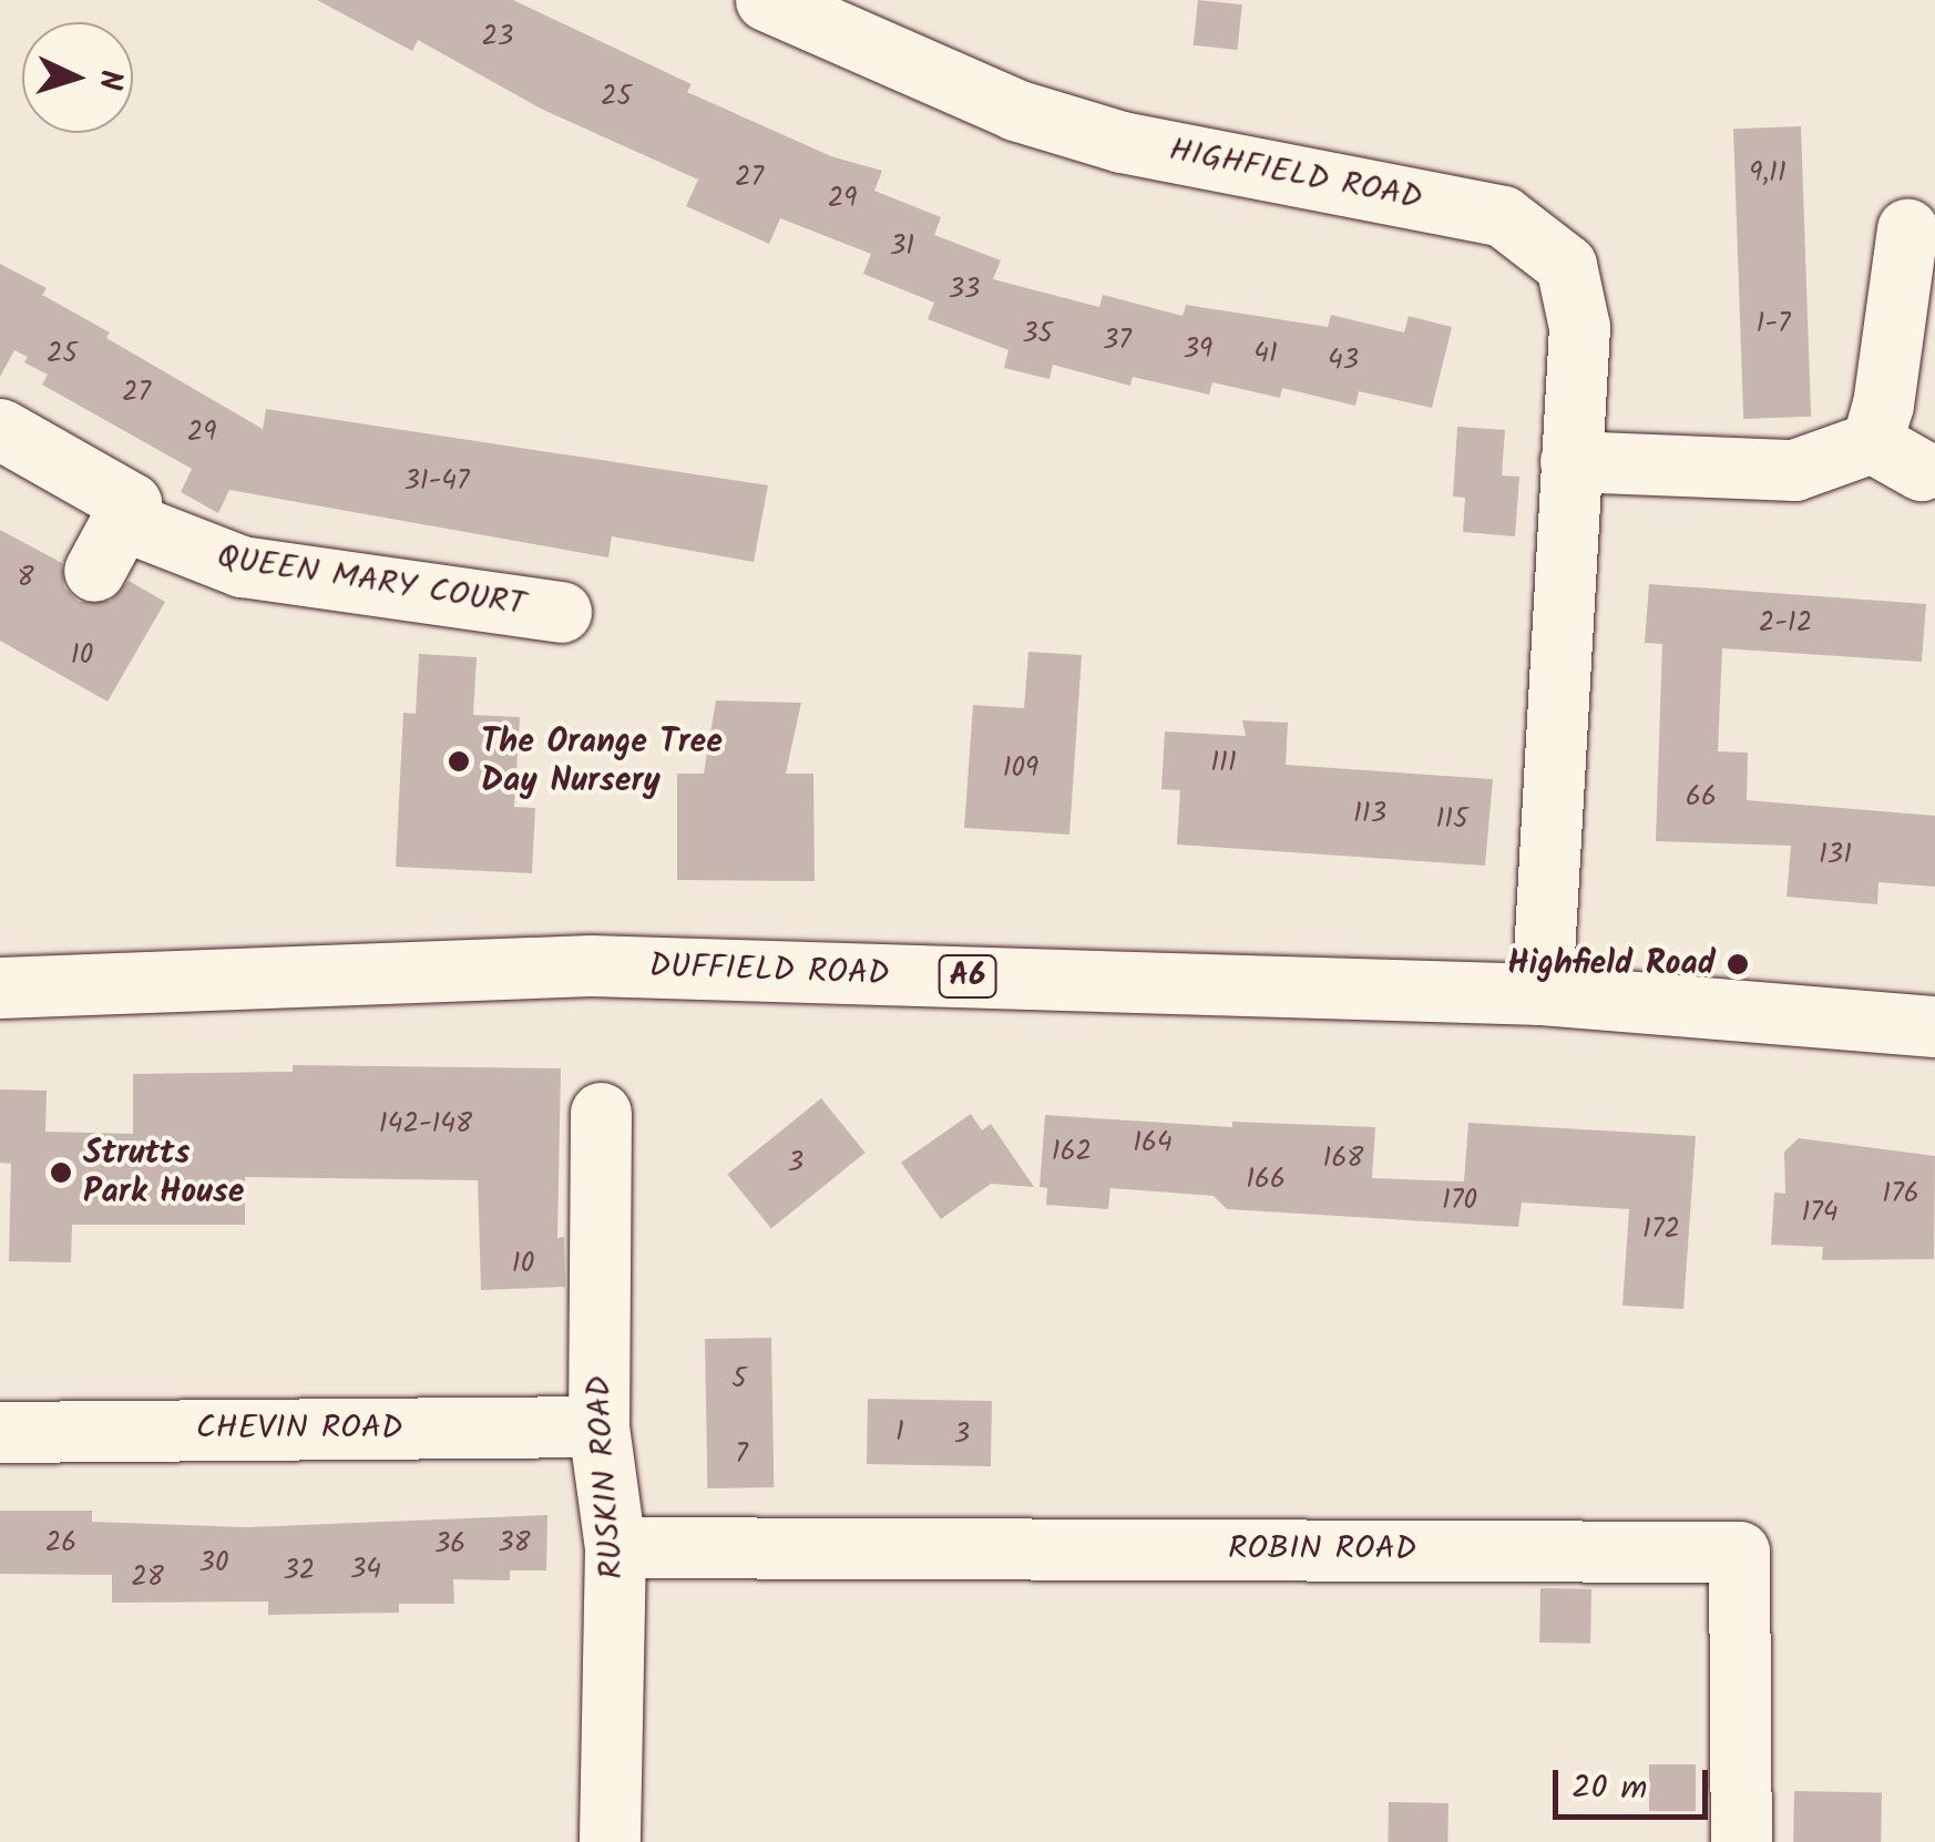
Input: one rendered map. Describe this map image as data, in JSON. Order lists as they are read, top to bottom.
{
  "streets": {
    "street": [
      "HIGHFIELD ROAD",
      "QUEEN MARY COURT",
      "DUFFIELD ROAD",
      "A6",
      "CHEVIN ROAD",
      "RUSKIN ROAD",
      "ROBIN ROAD"
    ]
  },
  "crossings": [
    ["HIGHFIELD ROAD", "DUFFIELD ROAD"],
    ["CHEVIN ROAD", "RUSKIN ROAD"],
    ["RUSKIN ROAD", "ROBIN ROAD"]
  ],
  "places": ["The Orange Tree Day Nursery", "Highfield Road", "Strutts Park House"],
  "house_numbers": [
    "23",
    "25",
    "9,11",
    "27",
    "29",
    "31",
    "33",
    "1-7",
    "35",
    "37",
    "39",
    "25",
    "41",
    "43",
    "27",
    "29",
    "31-47",
    "8",
    "2-12",
    "10",
    "111",
    "109",
    "66",
    "113",
    "115",
    "131",
    "142-148",
    "164",
    "162",
    "168",
    "3",
    "166",
    "176",
    "170",
    "174",
    "172",
    "10",
    "5",
    "1",
    "3",
    "7",
    "26",
    "38",
    "36",
    "30",
    "34",
    "32",
    "28"
  ],
  "scale_bar": "20 m",
  "north": "right"
}
